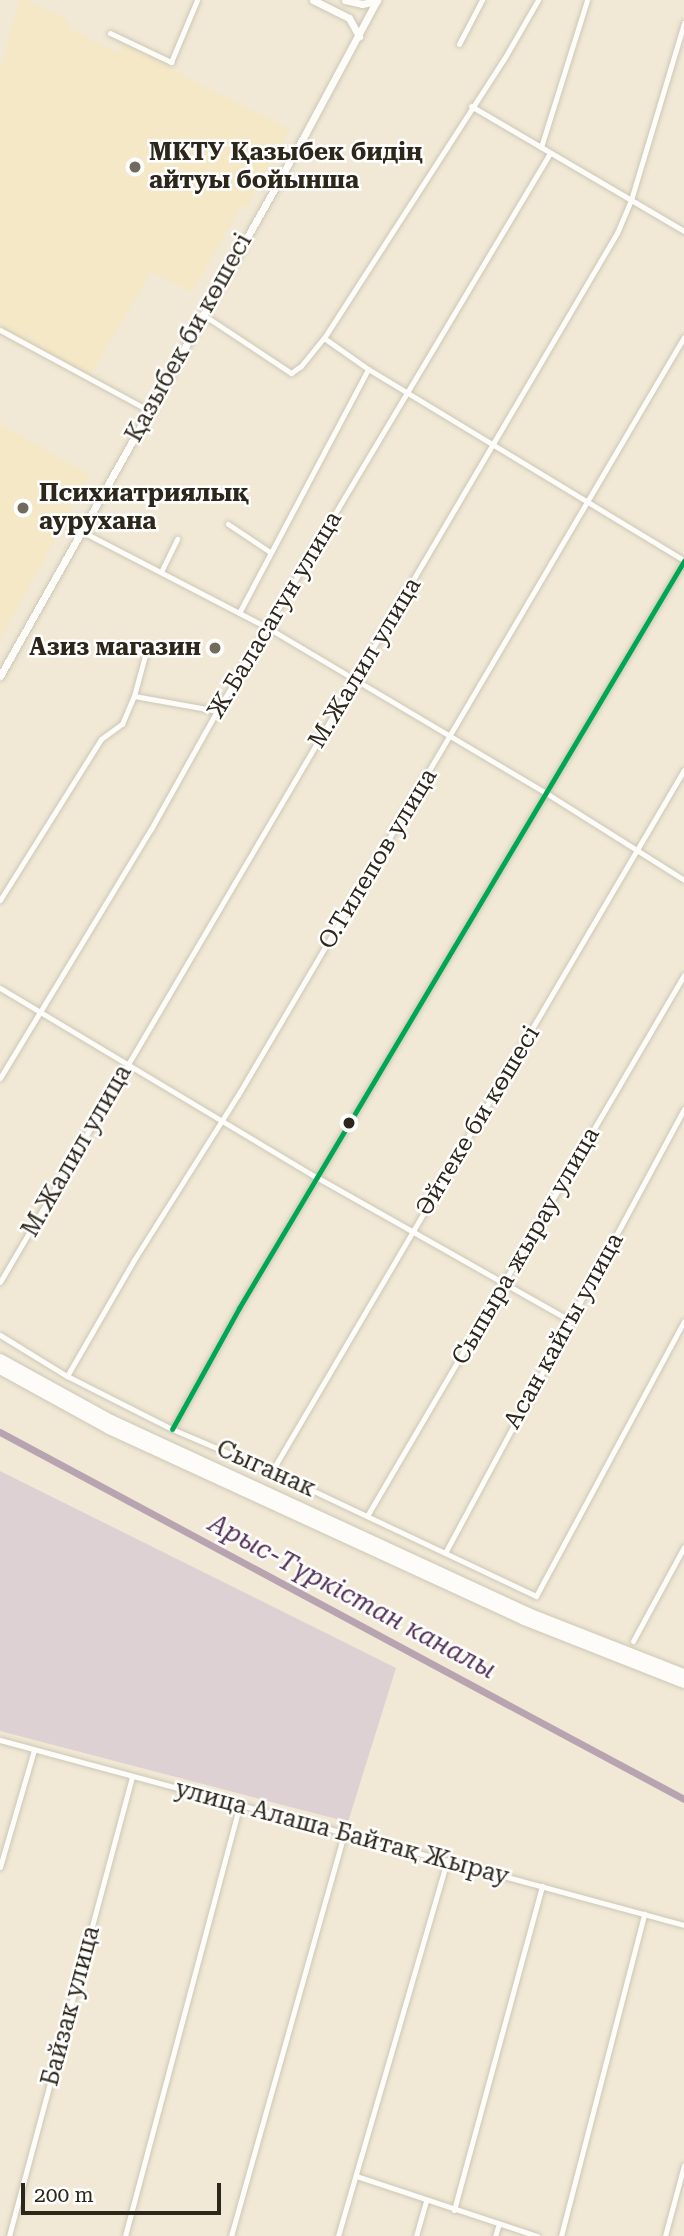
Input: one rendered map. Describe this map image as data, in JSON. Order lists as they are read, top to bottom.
{
  "streets": {
    "main road": ["Қазыбек би көшесі"],
    "street": [
      "Ж.Баласагун улица",
      "М.Жалил улица",
      "О.Тилепов улица",
      "Әйтеке би көшесі",
      "Сыпыра жырау улица",
      "Асан кайгы улица",
      "Сыганак",
      "улица Алаша Байтақ Жырау",
      "Байзак улица"
    ]
  },
  "crossings": [
    ["О.Тилепов улица", "Сыганак"],
    ["Әйтеке би көшесі", "Сыганак"],
    ["Сыпыра жырау улица", "Сыганак"],
    ["Асан кайгы улица", "Сыганак"],
    ["улица Алаша Байтақ Жырау", "Байзак улица"]
  ],
  "water": ["Арыс-Түркістан каналы"],
  "places": ["МКТУ Қазыбек бидің айтуы бойынша", "Психиатриялық аурухана", "Азиз магазин"],
  "scale_bar": "200 m"
}
